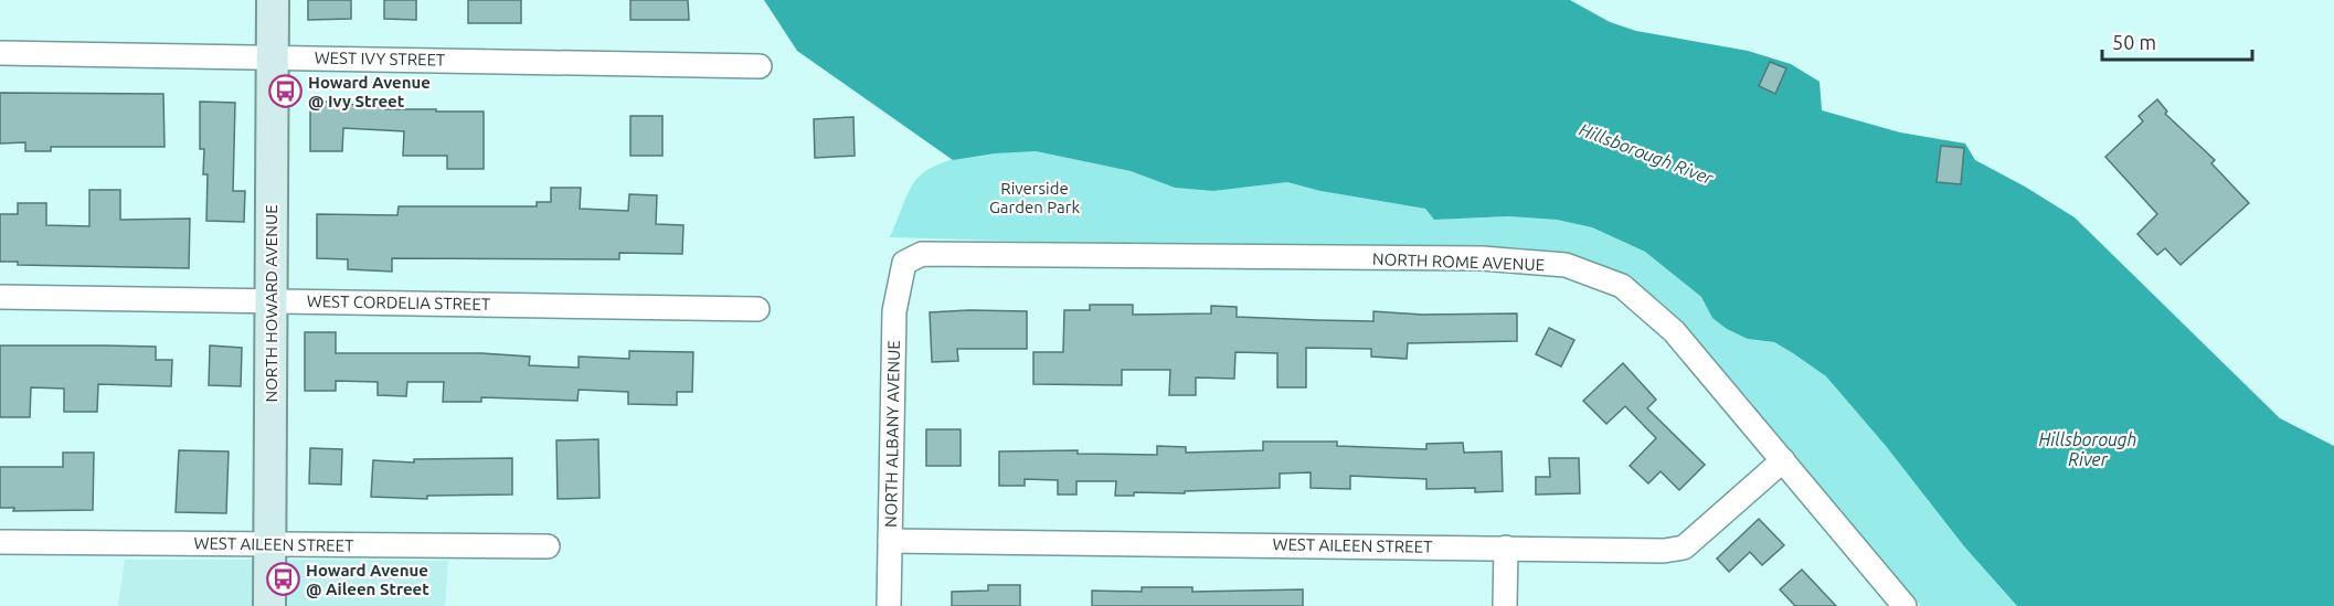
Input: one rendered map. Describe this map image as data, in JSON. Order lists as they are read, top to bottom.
{
  "streets": {
    "main road": ["NORTH HOWARD AVENUE"],
    "street": [
      "WEST IVY STREET",
      "NORTH ROME AVENUE",
      "WEST CORDELIA STREET",
      "NORTH ALBANY AVENUE",
      "WEST AILEEN STREET"
    ]
  },
  "crossings": [
    ["WEST IVY STREET", "NORTH HOWARD AVENUE"],
    ["NORTH ROME AVENUE", "NORTH ALBANY AVENUE"],
    ["NORTH ROME AVENUE", "WEST AILEEN STREET"],
    ["WEST CORDELIA STREET", "NORTH HOWARD AVENUE"],
    ["NORTH HOWARD AVENUE", "WEST AILEEN STREET"],
    ["NORTH ALBANY AVENUE", "WEST AILEEN STREET"]
  ],
  "water": ["Hillsborough River"],
  "parks": ["Riverside Garden Park"],
  "places": {
    "bus stop": ["Howard Avenue @ Ivy Street", "Howard Avenue @ Aileen Street"]
  },
  "scale_bar": "50 m"
}
